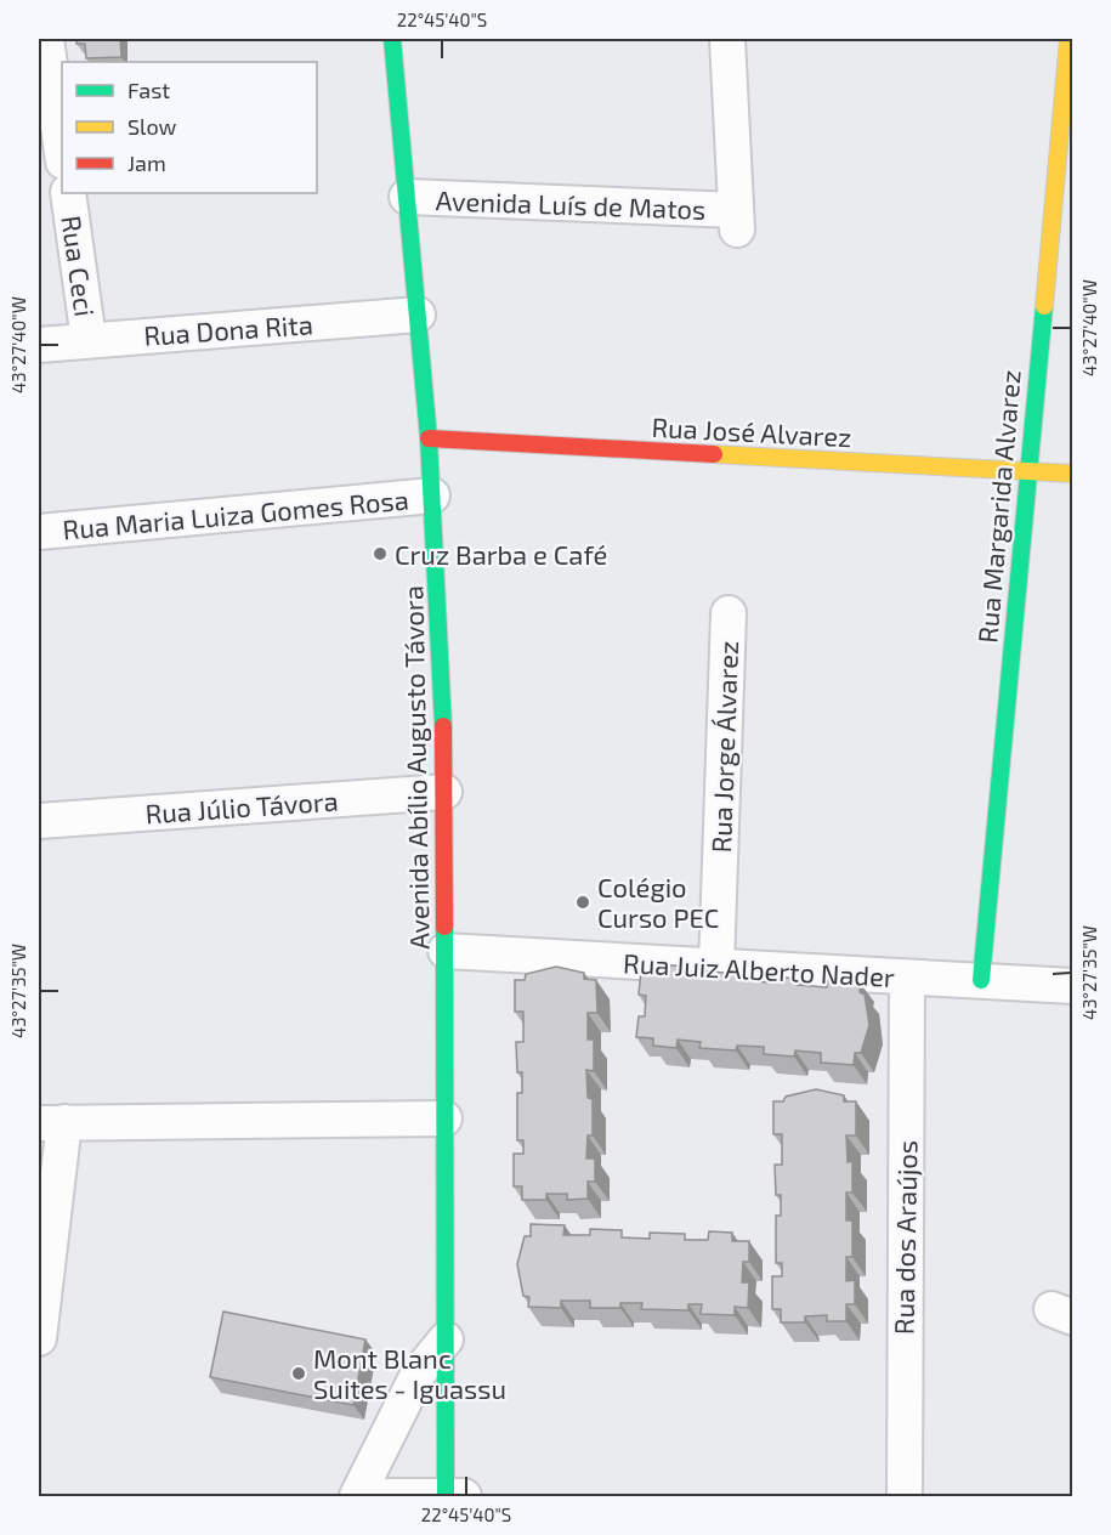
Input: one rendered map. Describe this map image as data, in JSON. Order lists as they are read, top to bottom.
{
  "streets": {
    "main road": ["Rua José Alvarez", "Rua Margarida Alvarez", "Avenida Abílio Augusto Távora"],
    "street": [
      "Avenida Luís de Matos",
      "Rua Ceci",
      "Rua Dona Rita",
      "Rua Maria Luiza Gomes Rosa",
      "Rua Jorge Álvarez",
      "Rua Júlio Távora",
      "Rua Juiz Alberto Nader",
      "Rua dos Araújos"
    ]
  },
  "crossings": [
    ["Avenida Luís de Matos", "Avenida Abílio Augusto Távora"],
    ["Rua Ceci", "Rua Dona Rita"],
    ["Rua Dona Rita", "Avenida Abílio Augusto Távora"],
    ["Rua José Alvarez", "Rua Margarida Alvarez"],
    ["Rua José Alvarez", "Avenida Abílio Augusto Távora"],
    ["Rua Margarida Alvarez", "Rua Juiz Alberto Nader"],
    ["Rua Maria Luiza Gomes Rosa", "Avenida Abílio Augusto Távora"],
    ["Rua Jorge Álvarez", "Rua Juiz Alberto Nader"],
    ["Avenida Abílio Augusto Távora", "Rua Júlio Távora"],
    ["Avenida Abílio Augusto Távora", "Rua Juiz Alberto Nader"],
    ["Rua Juiz Alberto Nader", "Rua dos Araújos"]
  ],
  "places": ["Cruz Barba e Café", "Colégio Curso PEC", "Mont Blanc Suites - Iguassu"],
  "legend": ["Fast", "Slow", "Jam"],
  "coordinates": ["22°45'40\"S", "43°27'40\"W", "43°27'35\"W"]
}
